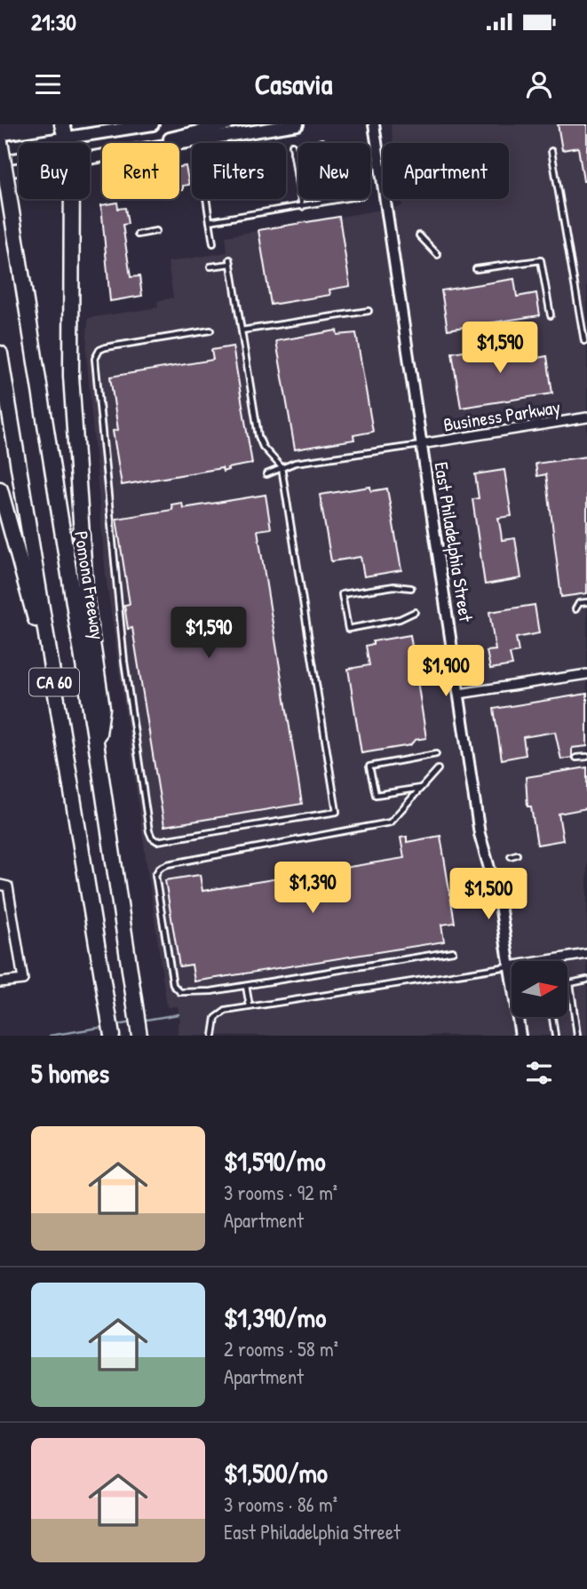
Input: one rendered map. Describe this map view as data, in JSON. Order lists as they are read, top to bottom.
{
  "streets": {
    "highway": ["Pomona Freeway", "CA 60"],
    "street": ["Business Parkway", "East Philadelphia Street"]
  },
  "crossings": [
    ["Business Parkway", "East Philadelphia Street"]
  ],
  "north": "right",
  "page": {
    "status": "21:30",
    "header": "Casavia",
    "chip": [
      "Buy",
      "Rent",
      "Filters",
      "New",
      "Apartment"
    ],
    "price": [
      "$1,590",
      "$1,590",
      "$1,900",
      "$1,390",
      "$1,500"
    ],
    "heading": "5 homes",
    "list": [
      {
        "name": "$1,590/mo",
        "note": "3 rooms · 92 m² · Apartment"
      },
      {
        "name": "$1,390/mo",
        "note": "2 rooms · 58 m² · Apartment"
      },
      {
        "name": "$1,500/mo",
        "note": "3 rooms · 86 m² · East Philadelphia Street"
      }
    ]
  }
}
